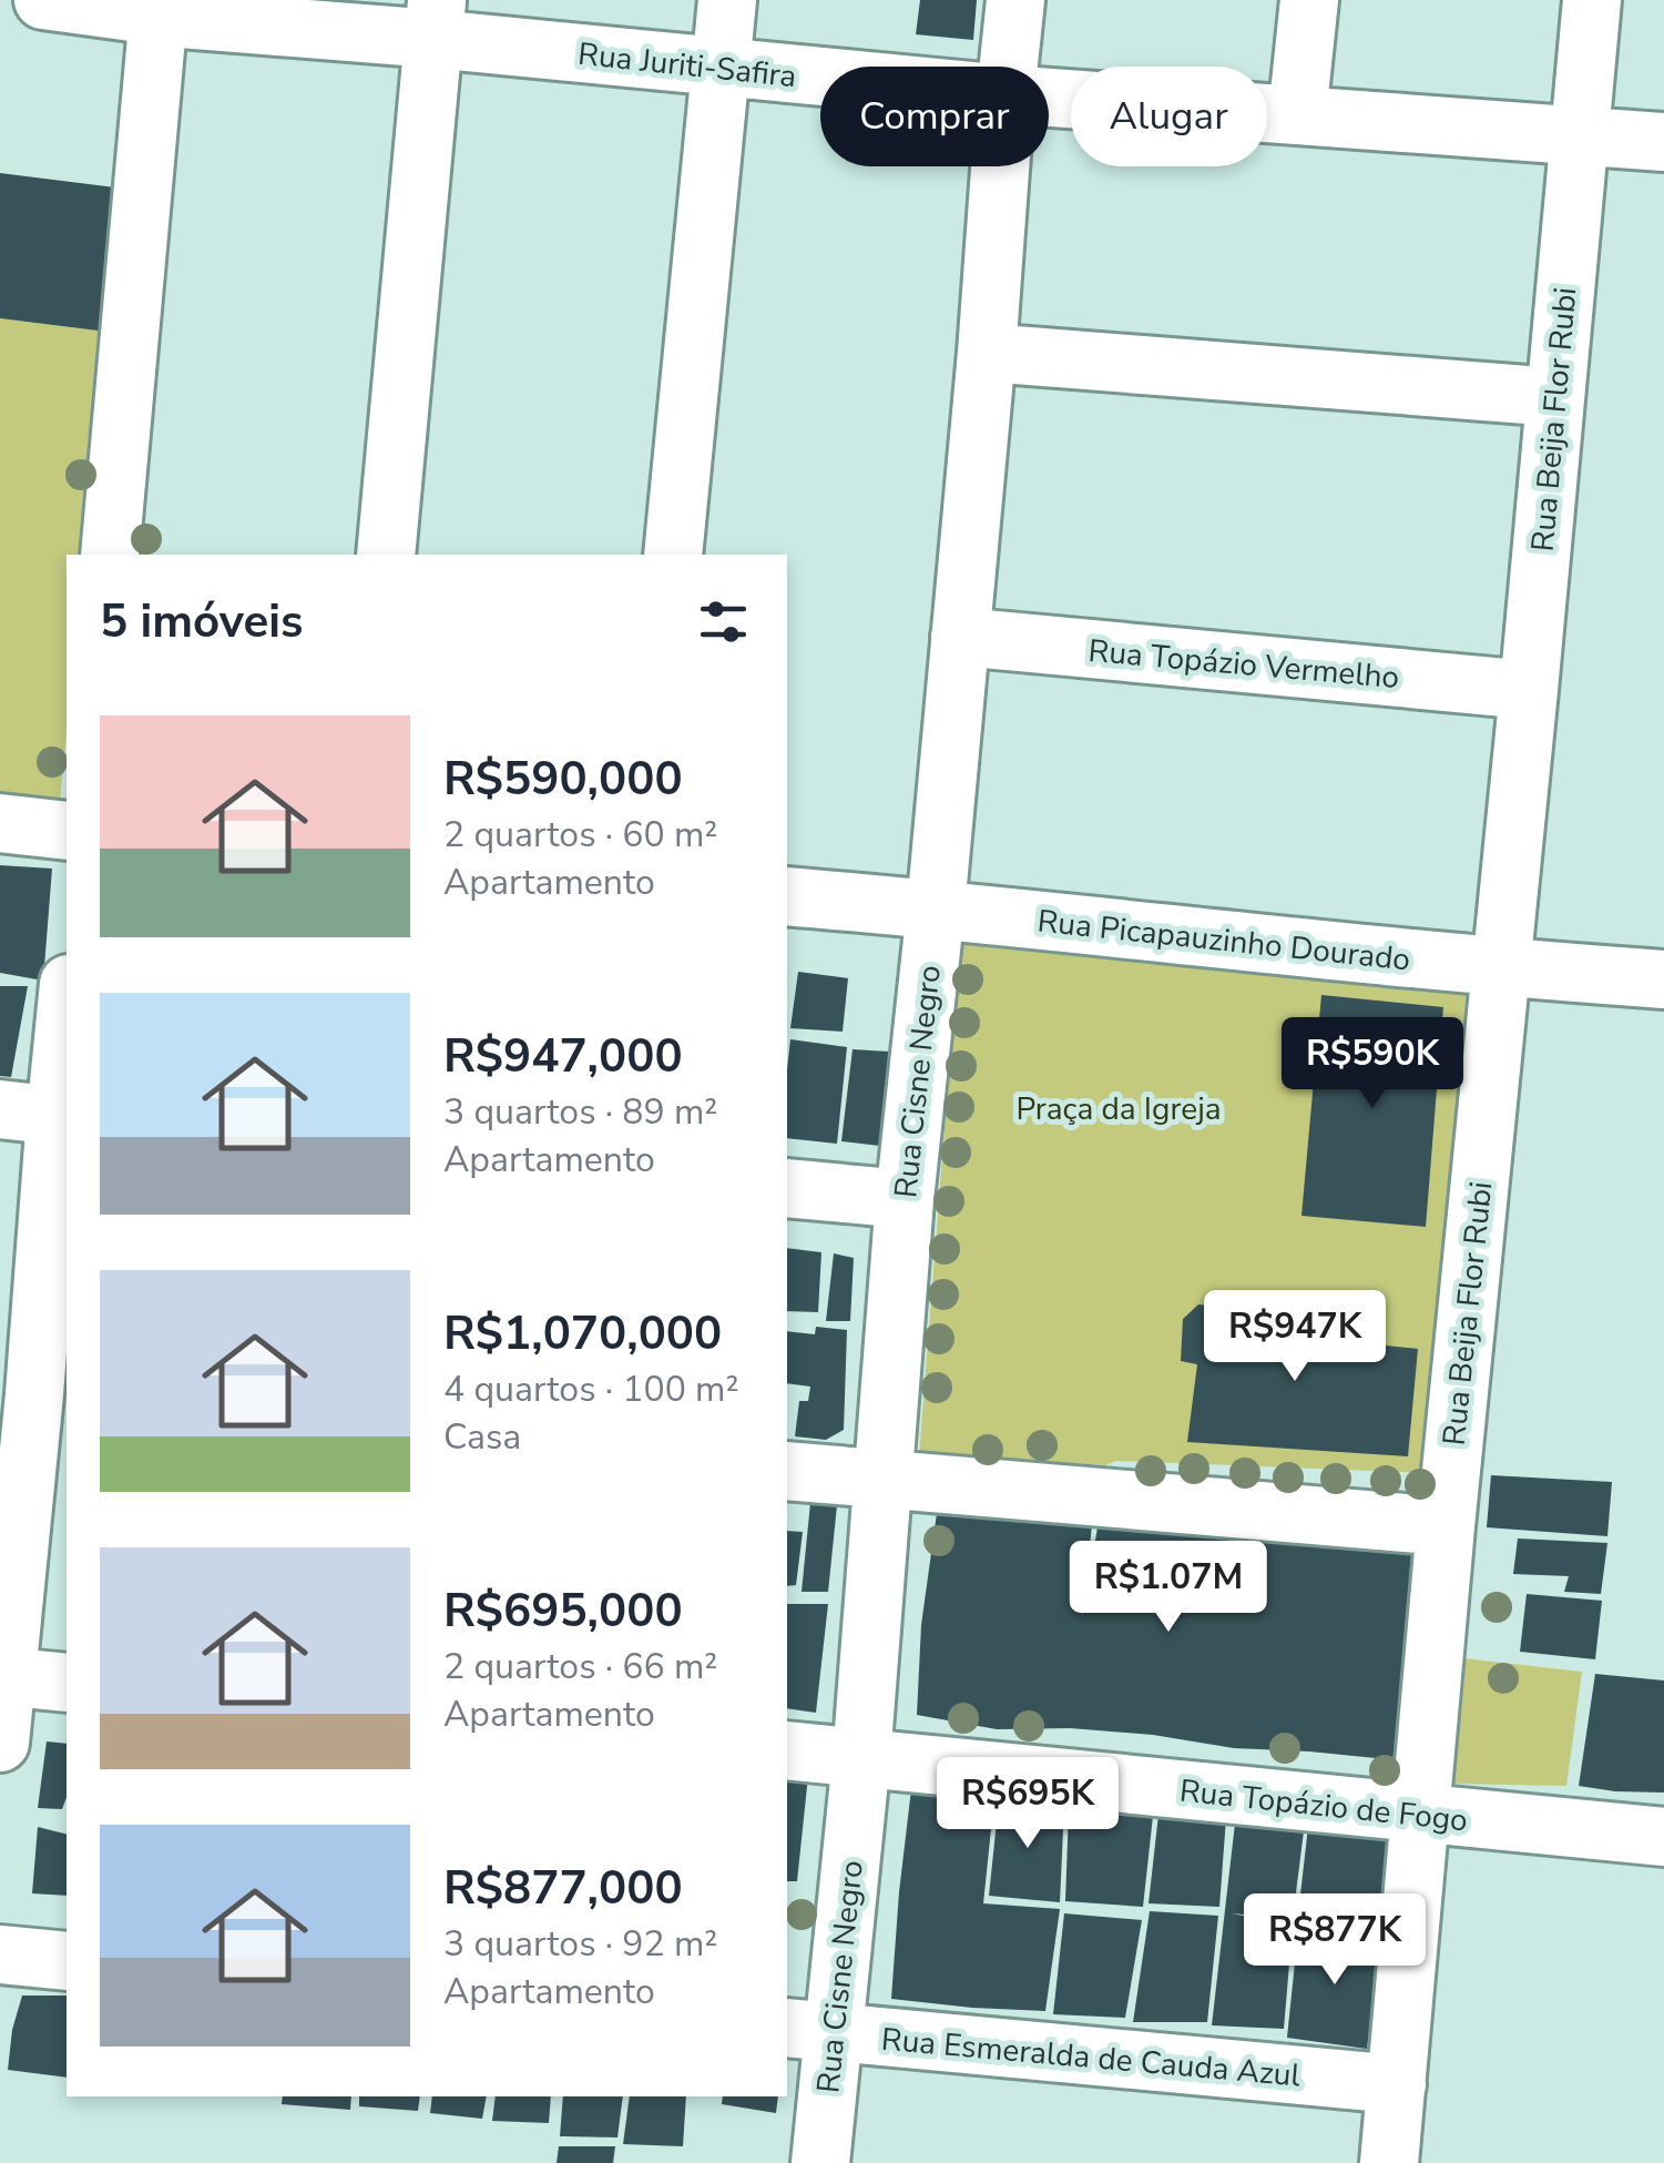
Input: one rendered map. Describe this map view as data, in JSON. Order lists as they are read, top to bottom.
{
  "streets": {
    "street": [
      "Rua Juriti-Safira",
      "Rua Beija Flor Rubi",
      "Rua Topázio Vermelho",
      "Rua Picapauzinho Dourado",
      "Rua Cisne Negro",
      "Rua Topázio de Fogo",
      "Rua Esmeralda de Cauda Azul"
    ]
  },
  "crossings": [
    ["Rua Juriti-Safira", "Rua Beija Flor Rubi"],
    ["Rua Beija Flor Rubi", "Rua Topázio Vermelho"],
    ["Rua Beija Flor Rubi", "Rua Picapauzinho Dourado"],
    ["Rua Beija Flor Rubi", "Rua Topázio de Fogo"],
    ["Rua Beija Flor Rubi", "Rua Esmeralda de Cauda Azul"],
    ["Rua Topázio Vermelho", "Rua Cisne Negro"],
    ["Rua Picapauzinho Dourado", "Rua Cisne Negro"],
    ["Rua Cisne Negro", "Rua Topázio de Fogo"],
    ["Rua Cisne Negro", "Rua Esmeralda de Cauda Azul"]
  ],
  "parks": ["Praça da Igreja"],
  "page": {
    "chip": ["Comprar", "Alugar"],
    "heading": "5 imóveis",
    "list": [
      {
        "name": "R$590,000",
        "note": "2 quartos · 60 m² · Apartamento"
      },
      {
        "name": "R$947,000",
        "note": "3 quartos · 89 m² · Apartamento"
      },
      {
        "name": "R$1,070,000",
        "note": "4 quartos · 100 m² · Casa"
      },
      {
        "name": "R$695,000",
        "note": "2 quartos · 66 m² · Apartamento"
      },
      {
        "name": "R$877,000",
        "note": "3 quartos · 92 m² · Apartamento"
      }
    ],
    "price": [
      "R$590K",
      "R$947K",
      "R$1.07M",
      "R$695K",
      "R$877K"
    ]
  }
}
